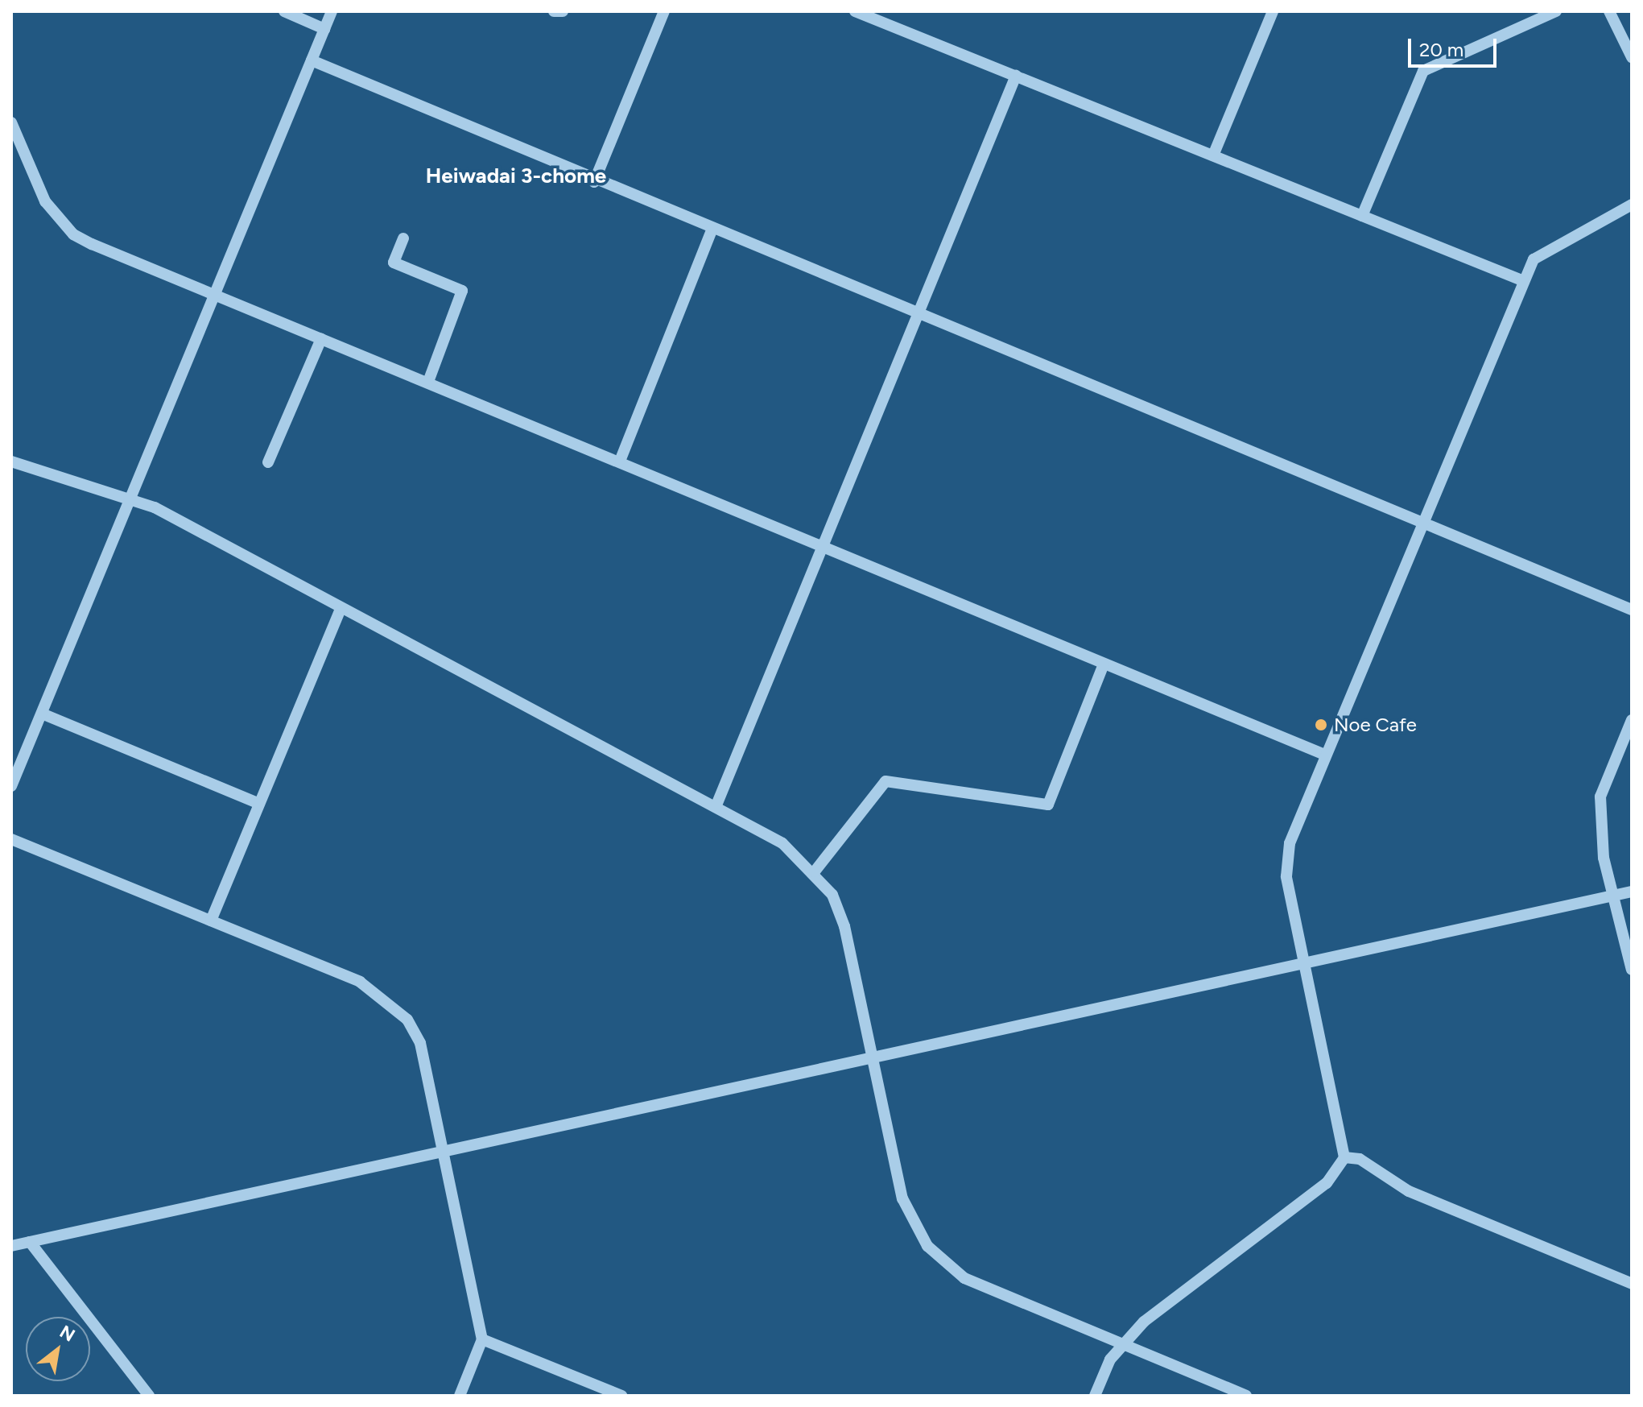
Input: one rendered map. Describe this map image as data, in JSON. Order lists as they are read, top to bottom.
{
  "districts": ["Heiwadai 3-chome"],
  "places": ["Noe Cafe"],
  "scale_bar": "20 m",
  "north": "top right"
}
